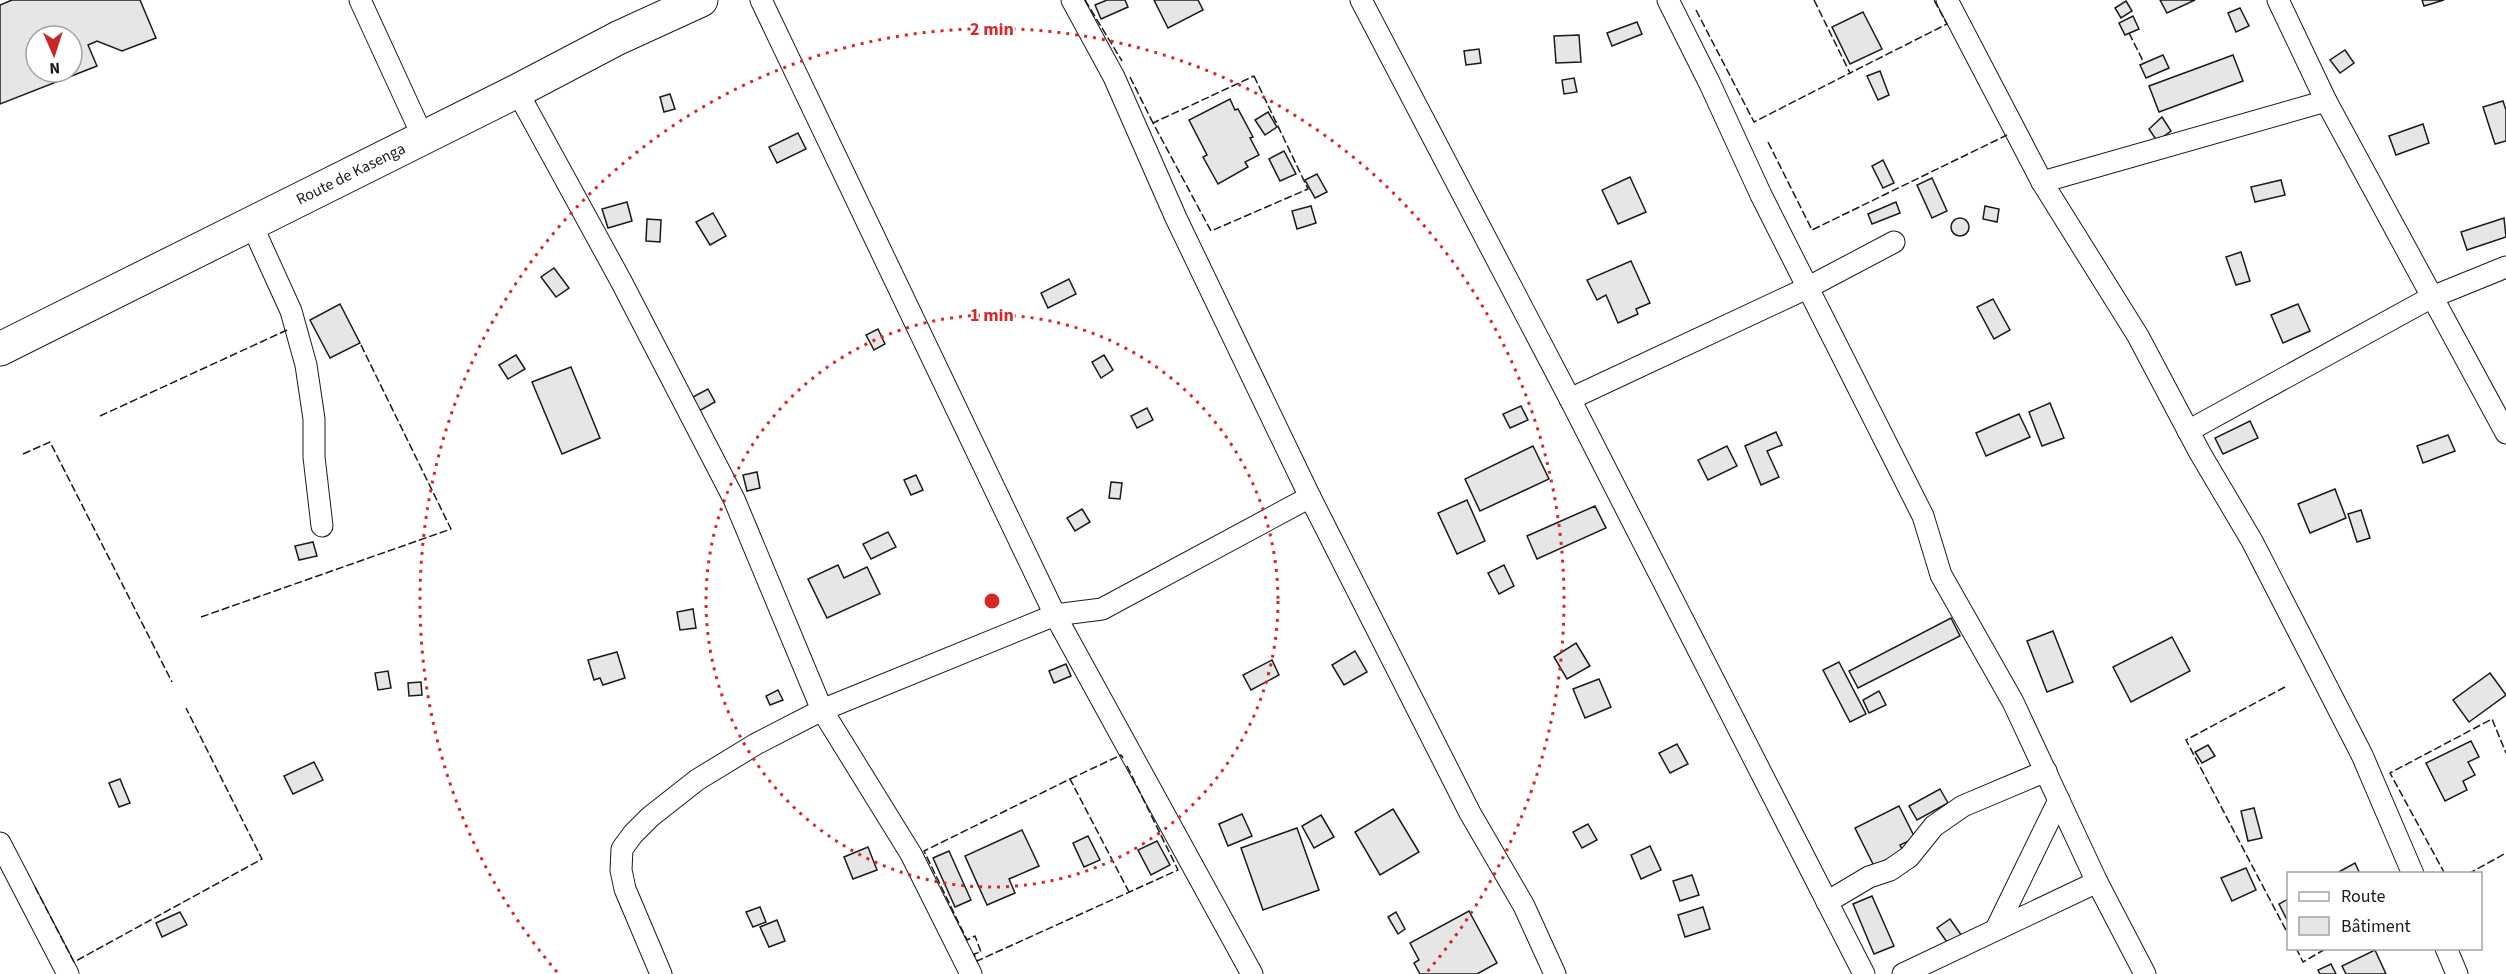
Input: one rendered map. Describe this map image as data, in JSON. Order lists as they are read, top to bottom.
{
  "streets": {
    "highway": ["Route de Kasenga"]
  },
  "legend": ["Route", "Bâtiment"],
  "north": "bottom",
  "rings": ["2 min", "1 min"]
}
